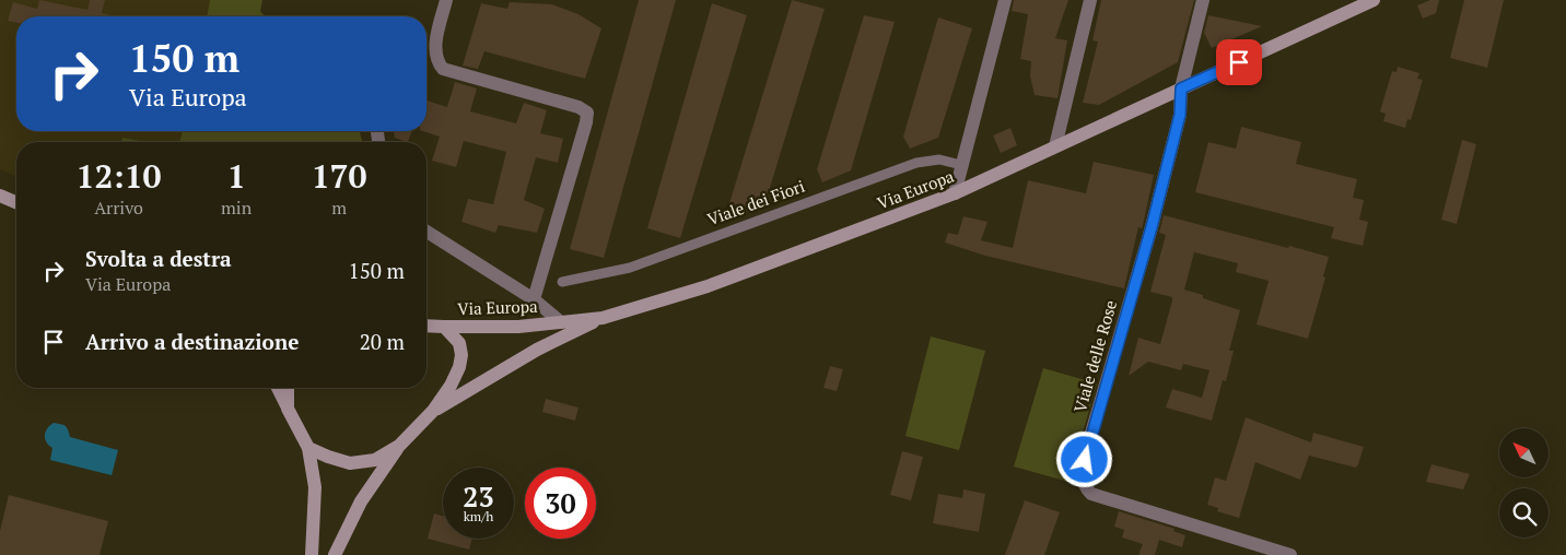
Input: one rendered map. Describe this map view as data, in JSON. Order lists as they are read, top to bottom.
{
  "streets": {
    "street": ["Via Europa", "Viale delle Rose"],
    "lane": ["Viale dei Fiori"]
  },
  "crossings": [
    ["Via Europa", "Viale delle Rose"]
  ],
  "north": "top left",
  "page": {
    "turn": ["150 m", "Via Europa"],
    "eta": [
      "12:10",
      "Arrivo",
      "1",
      "min",
      "170",
      "m"
    ],
    "list": [
      {
        "name": "Svolta a destra",
        "note": "Via Europa",
        "value": "150 m"
      },
      {
        "name": "Arrivo a destinazione",
        "value": "20 m"
      }
    ],
    "speed": "23 km/h",
    "limit": "30"
  }
}
